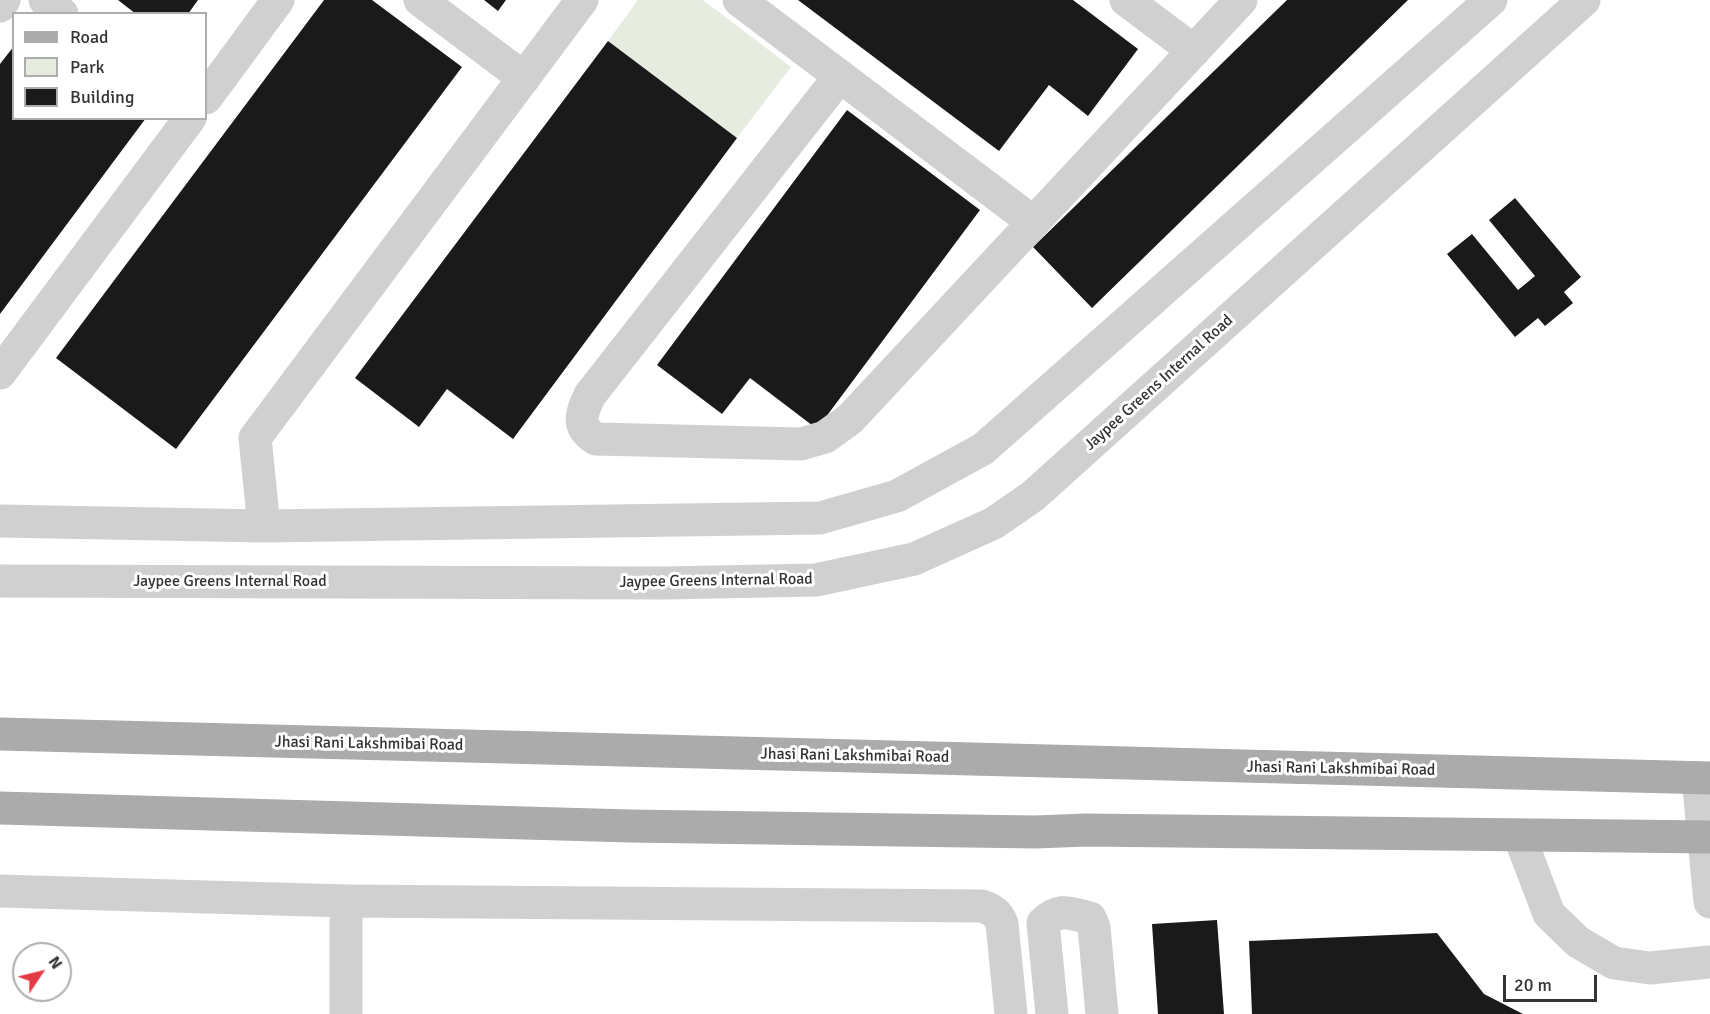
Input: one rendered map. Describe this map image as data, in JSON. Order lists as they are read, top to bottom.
{
  "streets": {
    "main road": ["Jhasi Rani Lakshmibai Road"],
    "street": ["Jaypee Greens Internal Road"]
  },
  "legend": ["Road", "Park", "Building"],
  "scale_bar": "20 m",
  "north": "top right"
}
